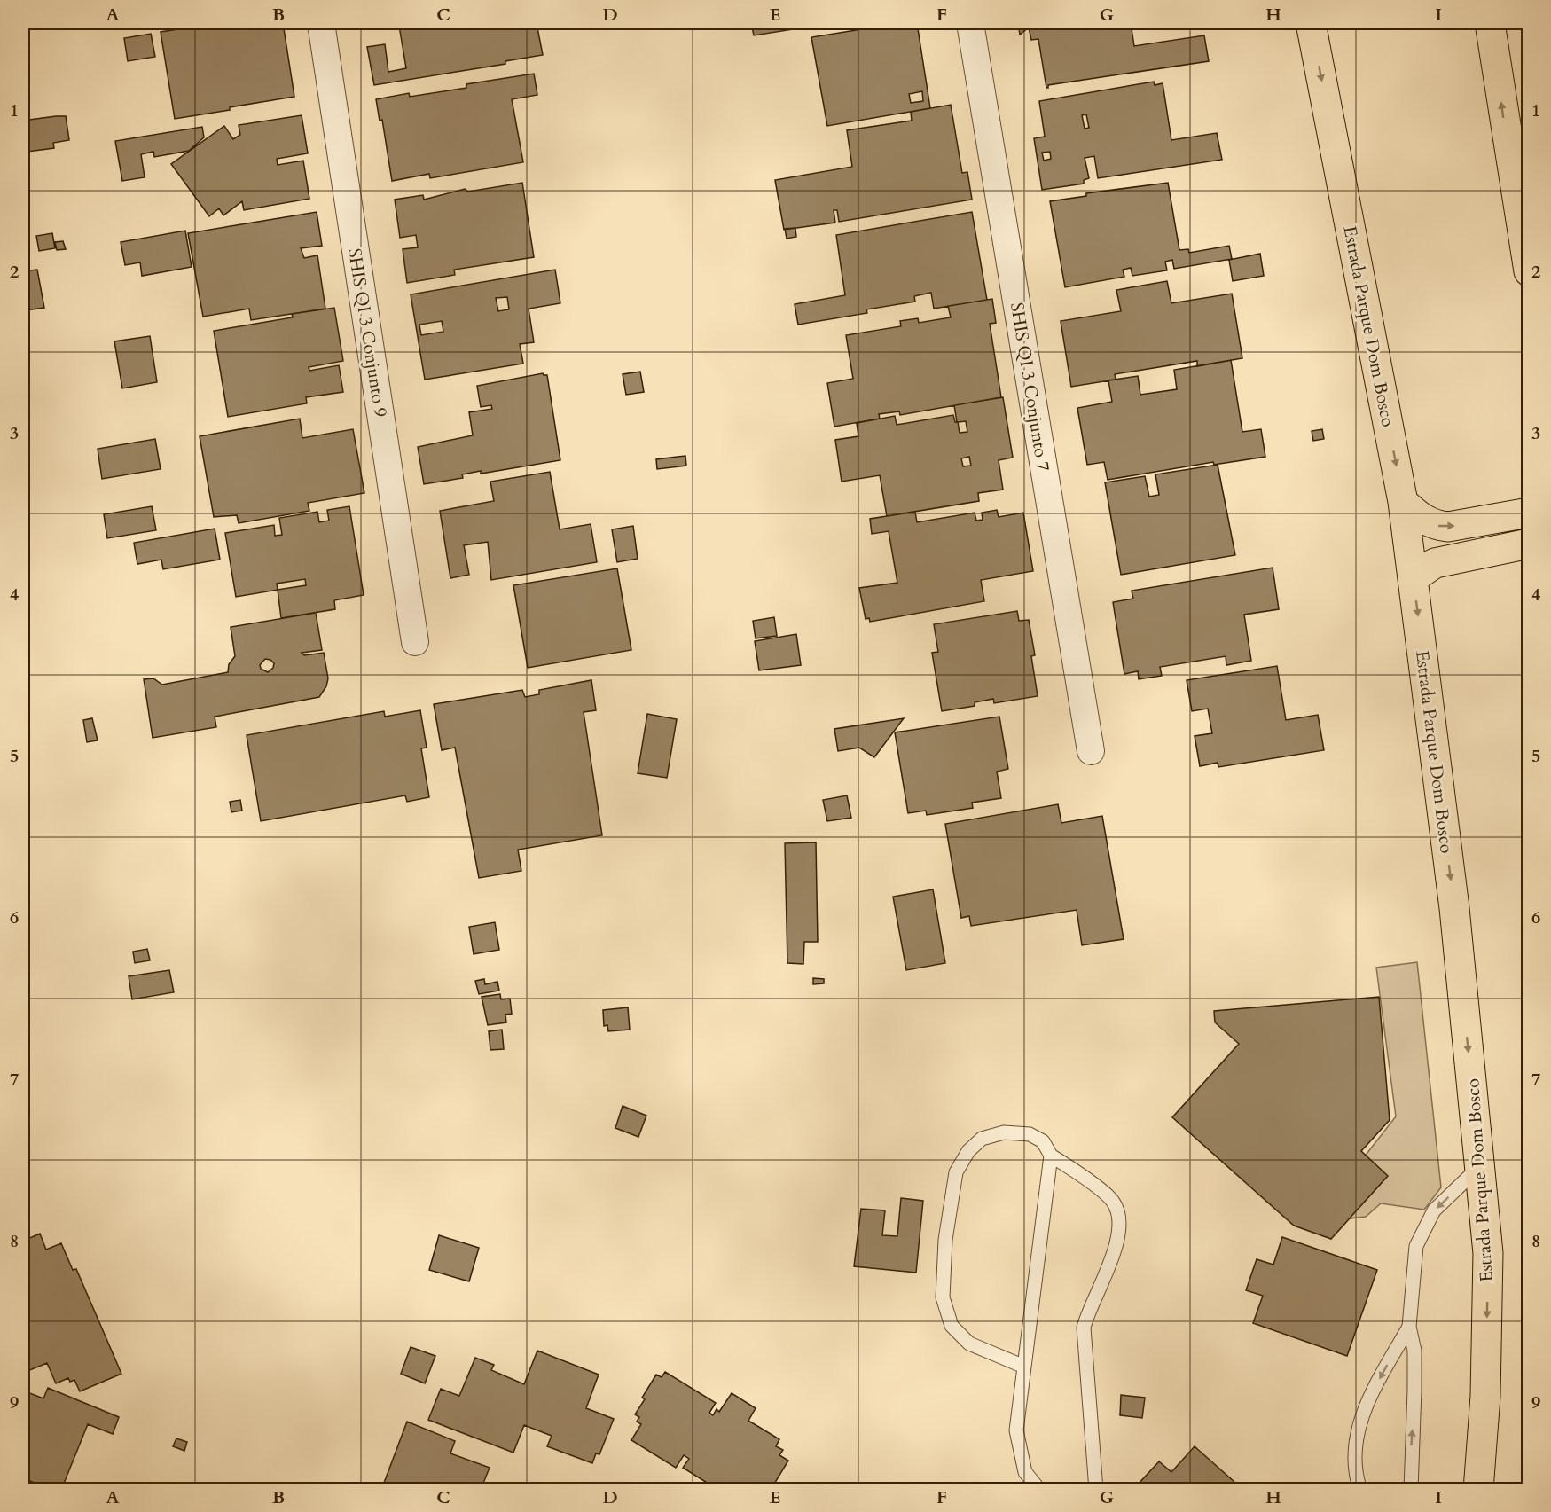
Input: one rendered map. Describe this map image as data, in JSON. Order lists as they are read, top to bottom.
{
  "streets": {
    "main road": ["Estrada Parque Dom Bosco"],
    "street": ["SHIS QI 3 Conjunto 9", "SHIS QI 3 Conjunto 7"]
  },
  "one_way": ["Estrada Parque Dom Bosco"],
  "grid": {
    "columns": [
      "A",
      "B",
      "C",
      "D",
      "E",
      "F",
      "G",
      "H",
      "I"
    ],
    "rows": [
      "1",
      "2",
      "3",
      "4",
      "5",
      "6",
      "7",
      "8",
      "9"
    ]
  }
}
